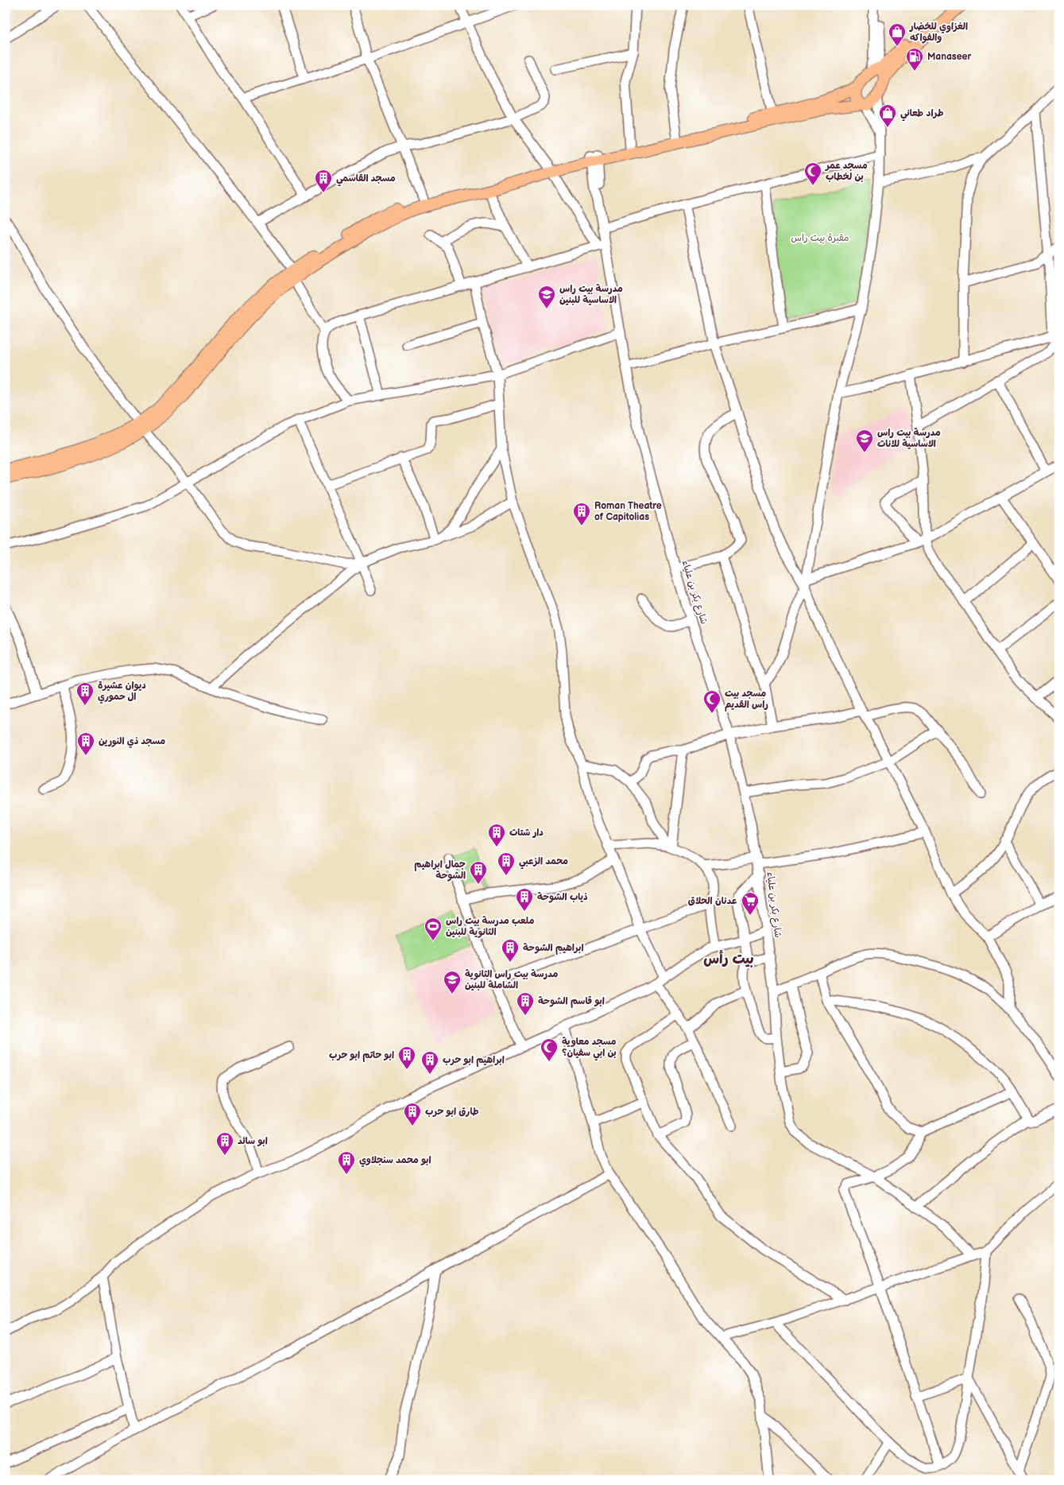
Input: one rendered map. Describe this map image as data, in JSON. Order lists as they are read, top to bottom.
{
  "streets": {
    "street": ["شارع بكر بن علياء"]
  },
  "districts": ["بيت رأس"],
  "parks": ["مقبرة بيت راس"],
  "places": {
    "shop": ["الغزاوي للخضار والفواكه", "طراد طعاني"],
    "fuel station": ["Manaseer"],
    "mosque": ["مسجد عمر بن لخطاب", "مسجد بيت راس القديم", "مسجد معاوية بن ابي سفيان؟"],
    "building": [
      "مسجد القاسمي",
      "Roman Theatre of Capitolias",
      "ديوان عشيرة ال حموري",
      "مسجد ذي النورين",
      "دار شتات",
      "محمد الزعبي",
      "جمال ابراهيم الشوحة",
      "ذياب الشوحة",
      "ابراهيم الشوحة",
      "ابو قاسم الشوحة",
      "ابو حاتم ابو حرب",
      "ابراهيم ابو حرب",
      "طارق ابو حرب",
      "ابو سائد",
      "ابو محمد سنجلاوي"
    ],
    "school or university": ["مدرسة بيت راس الاساسية للبنين", "مدرسة بيت راس الاساسية للاناث", "مدرسة بيت راس الثانوية الشاملة للبنين"],
    "supermarket": ["عدنان الحلاق"],
    "sports": ["ملعب مدرسة بيت راس الثانوية للبنين"]
  }
}
